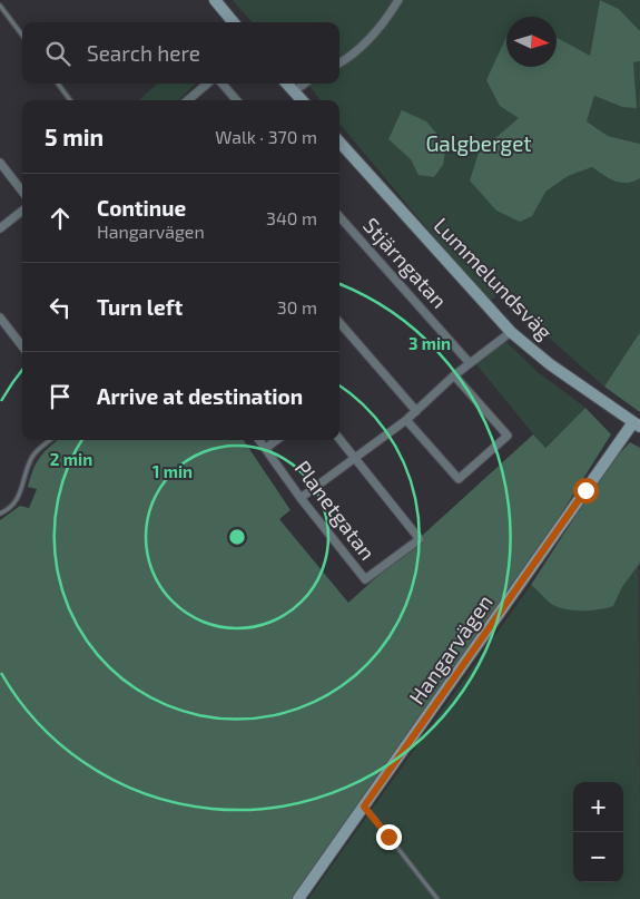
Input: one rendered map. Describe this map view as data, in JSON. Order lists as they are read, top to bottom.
{
  "streets": {
    "street": [
      "Stjärngatan",
      "Lummelundsväg",
      "Planetgatan",
      "Hangarvägen"
    ]
  },
  "crossings": [
    ["Lummelundsväg", "Hangarvägen"]
  ],
  "parks": ["Galgberget"],
  "north": "right",
  "page": {
    "search": "Search here",
    "heading": ["5 min", "Walk · 370 m"],
    "list": [
      ["Continue", "Hangarvägen", "340 m"],
      ["Turn left", "30 m"],
      "Arrive at destination"
    ],
    "map_buttons": ["+", "−"]
  },
  "rings": ["3 min", "2 min", "1 min"]
}
